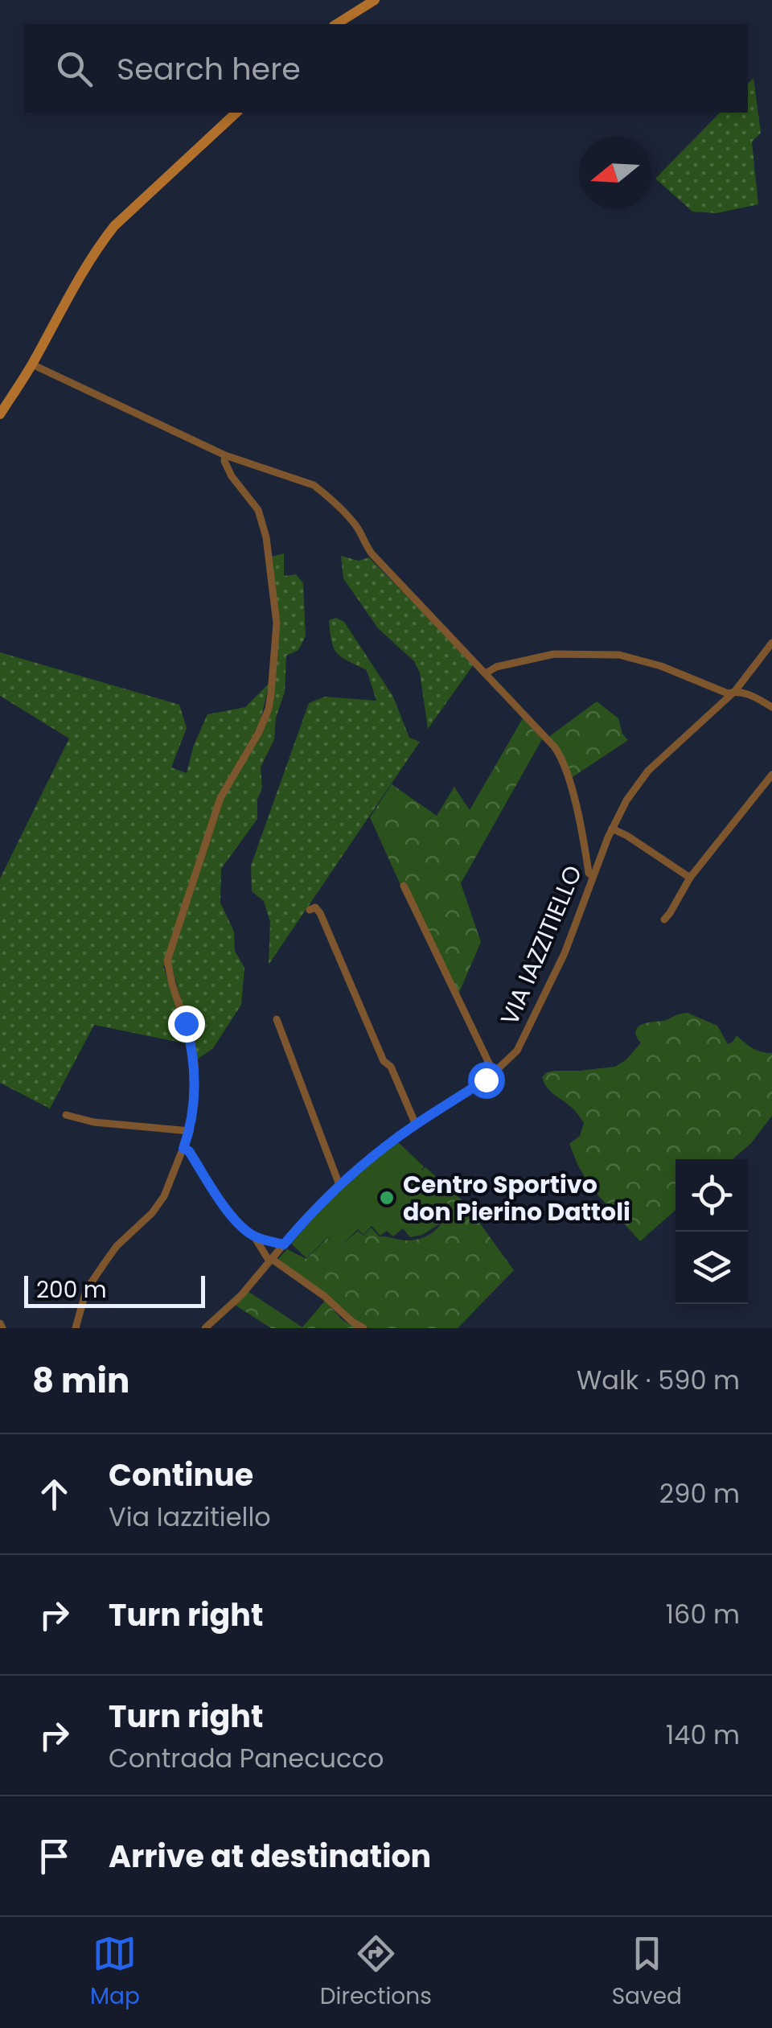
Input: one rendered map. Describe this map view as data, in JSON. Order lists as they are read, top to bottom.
{
  "streets": {
    "street": ["VIA IAZZITIELLO"]
  },
  "places": ["Centro Sportivo don Pierino Dattoli"],
  "scale_bar": "200 m",
  "north": "left",
  "page": {
    "search": "Search here",
    "scale": "200 m",
    "heading": ["8 min", "Walk · 590 m"],
    "list": [
      ["Continue", "Via Iazzitiello", "290 m"],
      ["Turn right", "160 m"],
      ["Turn right", "Contrada Panecucco", "140 m"],
      "Arrive at destination"
    ],
    "nav": ["Map", "Directions", "Saved"]
  }
}
